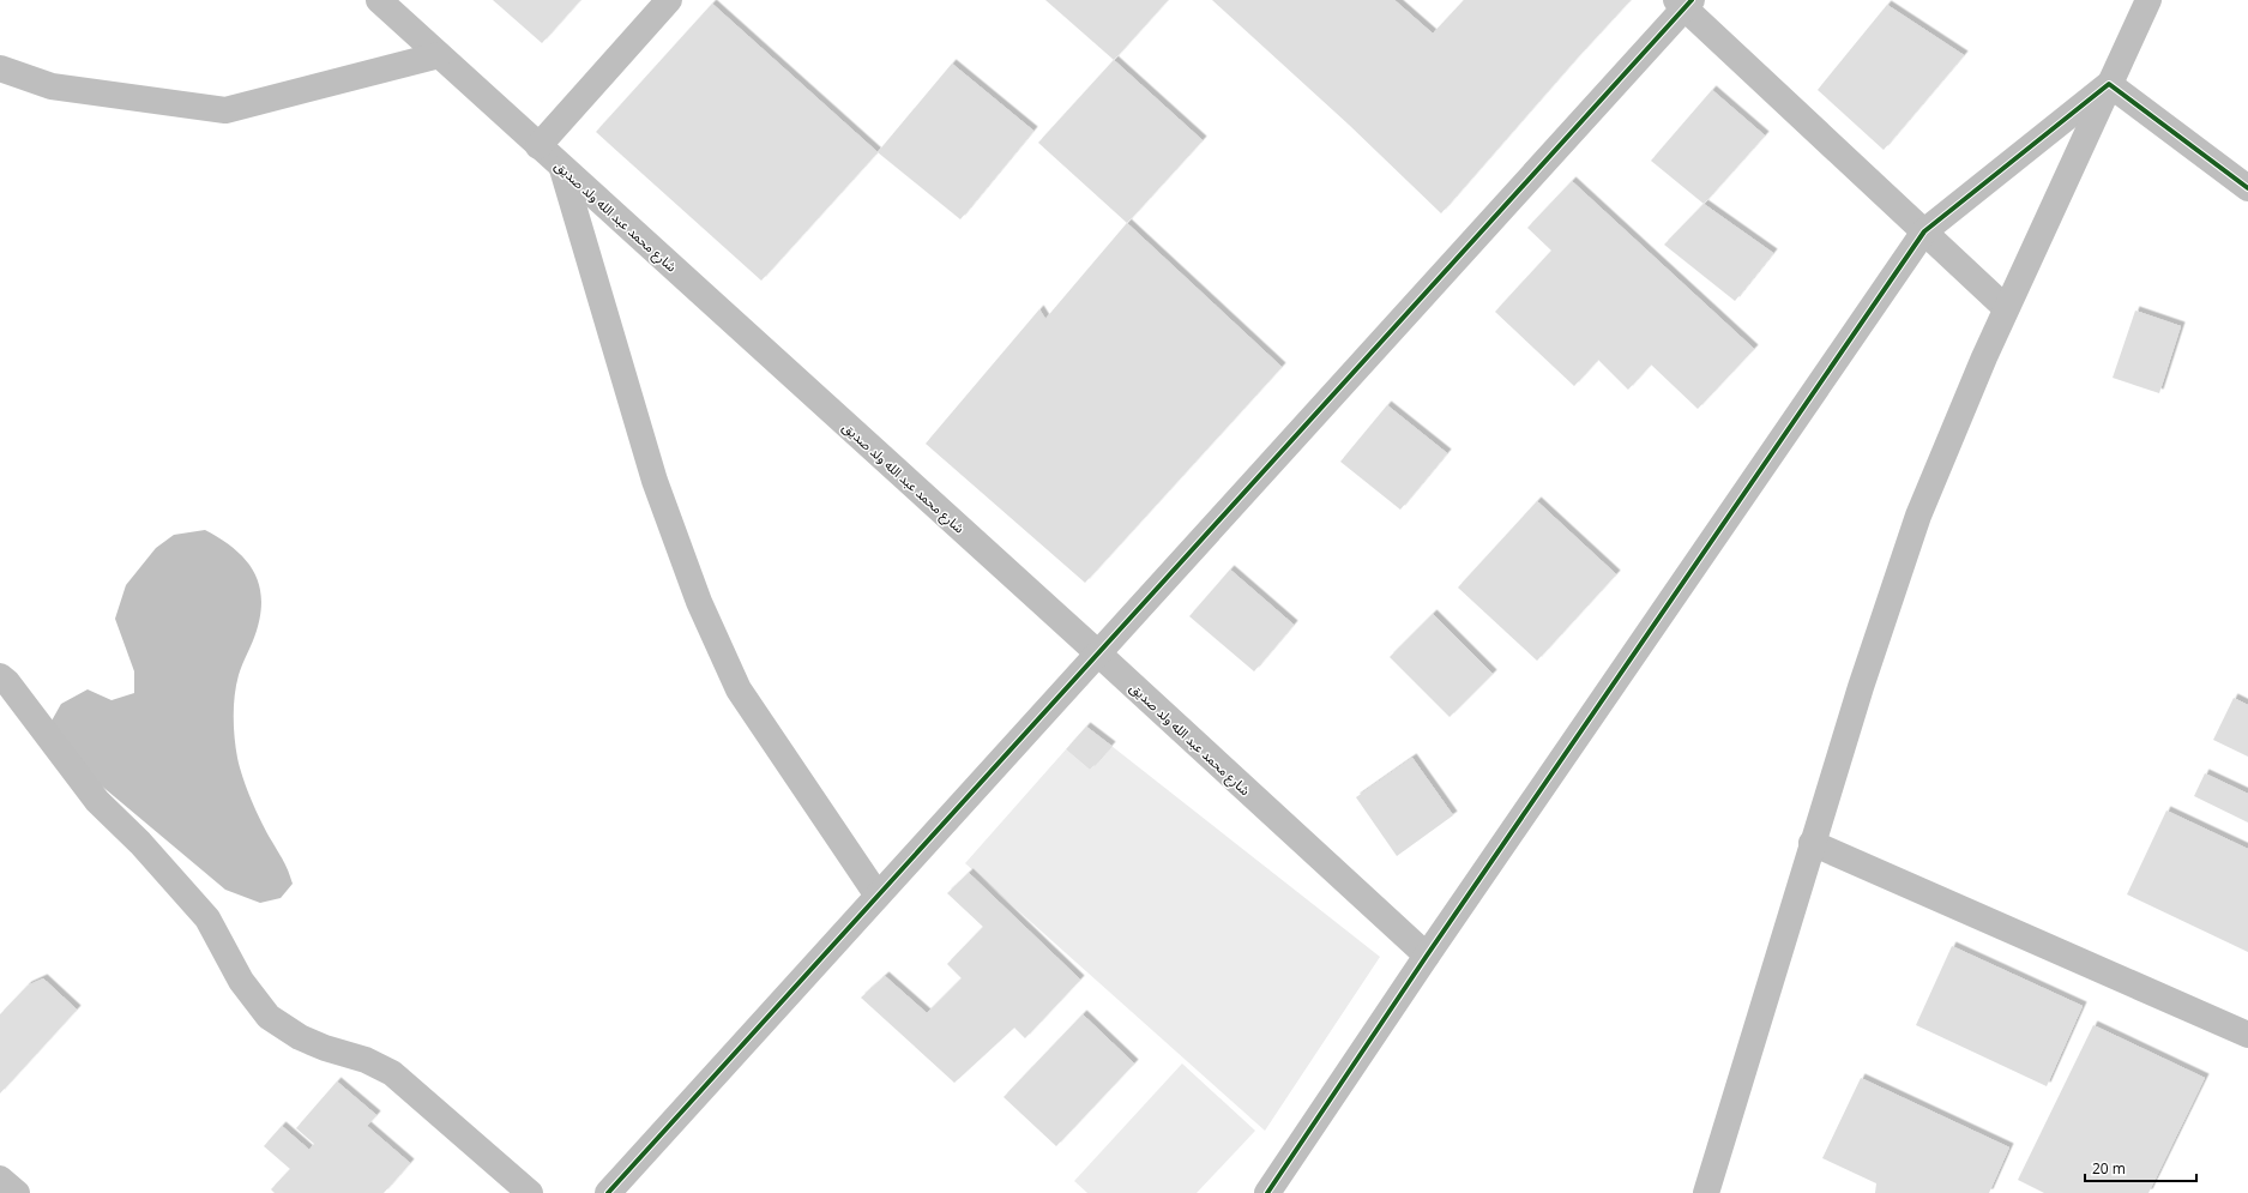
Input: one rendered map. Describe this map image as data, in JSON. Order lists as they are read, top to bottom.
{
  "streets": {
    "street": ["شارع محمد عبد الله ولد صديق"]
  },
  "scale_bar": "20 m"
}
